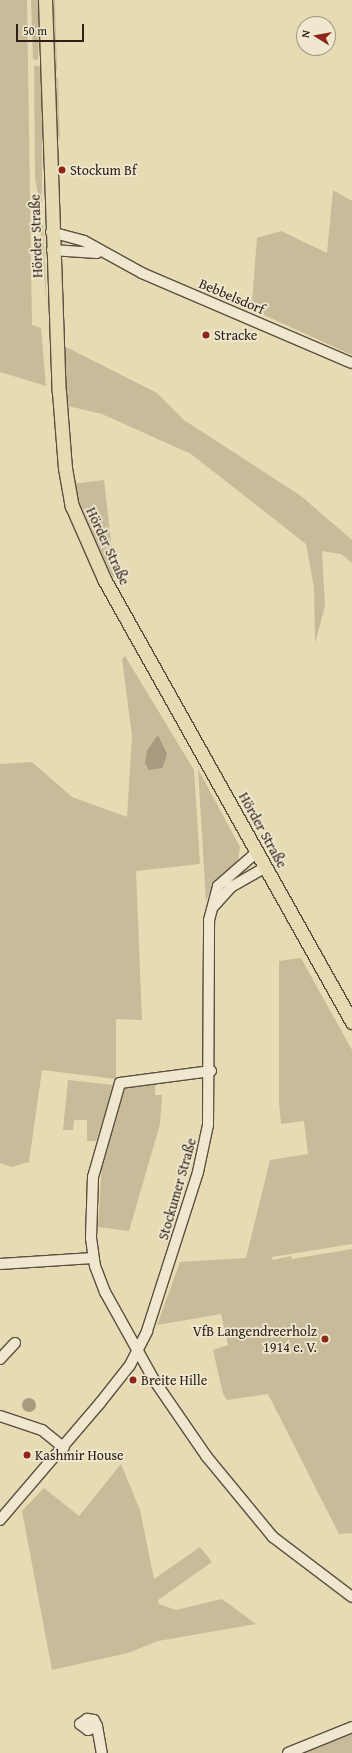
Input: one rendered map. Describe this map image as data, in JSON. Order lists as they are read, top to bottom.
{
  "streets": {
    "main road": ["Hörder Straße"],
    "street": ["Bebbelsdorf", "Stockumer Straße"]
  },
  "crossings": [
    ["Hörder Straße", "Bebbelsdorf"],
    ["Hörder Straße", "Stockumer Straße"]
  ],
  "places": [
    "Stockum Bf",
    "Stracke",
    "VfB Langendreerholz 1914 e. V.",
    "Breite Hille",
    "Kashmir House"
  ],
  "scale_bar": "50 m",
  "north": "left"
}
